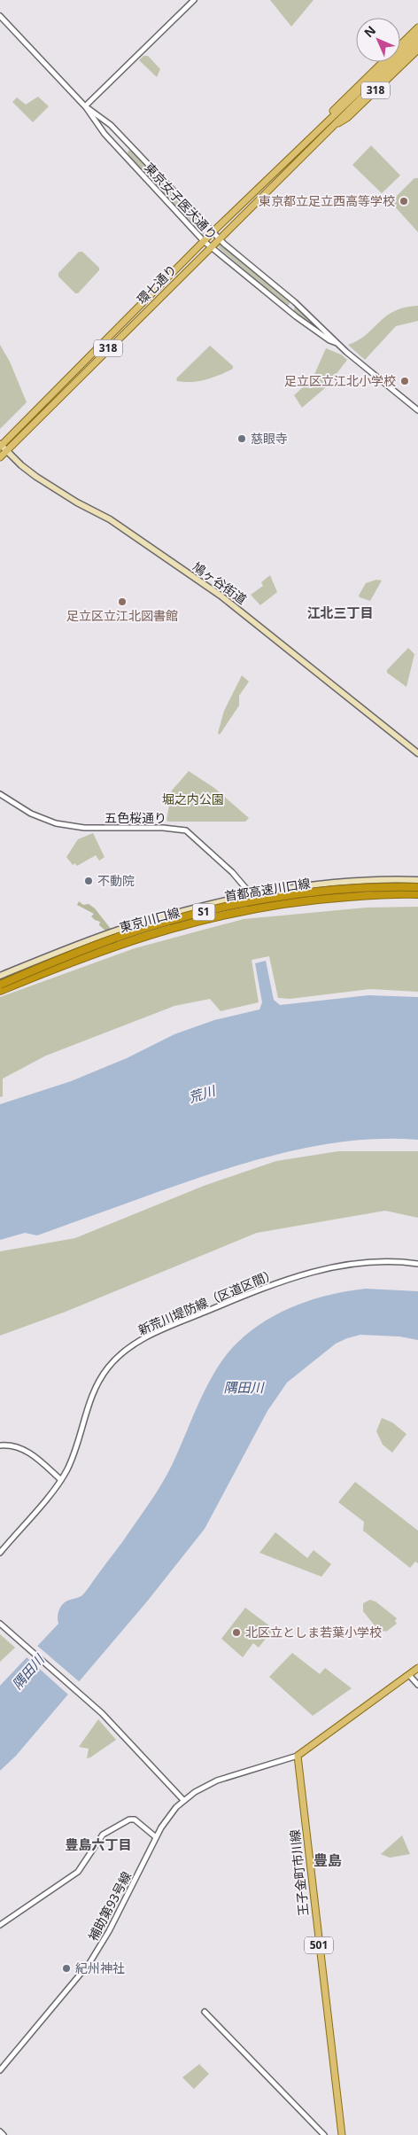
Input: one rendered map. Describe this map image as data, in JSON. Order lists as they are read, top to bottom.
{
  "streets": {
    "highway": ["首都高速川口線", "S1"],
    "main road": [
      "318",
      "環七通り",
      "鳩ヶ谷街道",
      "東京川口線",
      "王子金町市川線",
      "501"
    ],
    "street": [
      "東京女子医大通り",
      "五色桜通り",
      "新荒川堤防線（区道区間）",
      "補助第93号線"
    ]
  },
  "crossings": [
    ["東京女子医大通り", "環七通り"],
    ["環七通り", "鳩ヶ谷街道"],
    ["五色桜通り", "東京川口線"],
    ["首都高速川口線", "東京川口線"],
    ["王子金町市川線", "補助第93号線"]
  ],
  "districts": ["江北三丁目", "豊島六丁目", "豊島"],
  "water": ["荒川", "隅田川"],
  "parks": ["堀之内公園"],
  "places": [
    "東京都立足立西高等学校",
    "足立区立江北小学校",
    "慈眼寺",
    "足立区立江北図書館",
    "不動院",
    "北区立としま若葉小学校",
    "紀州神社"
  ],
  "north": "top left"
}
